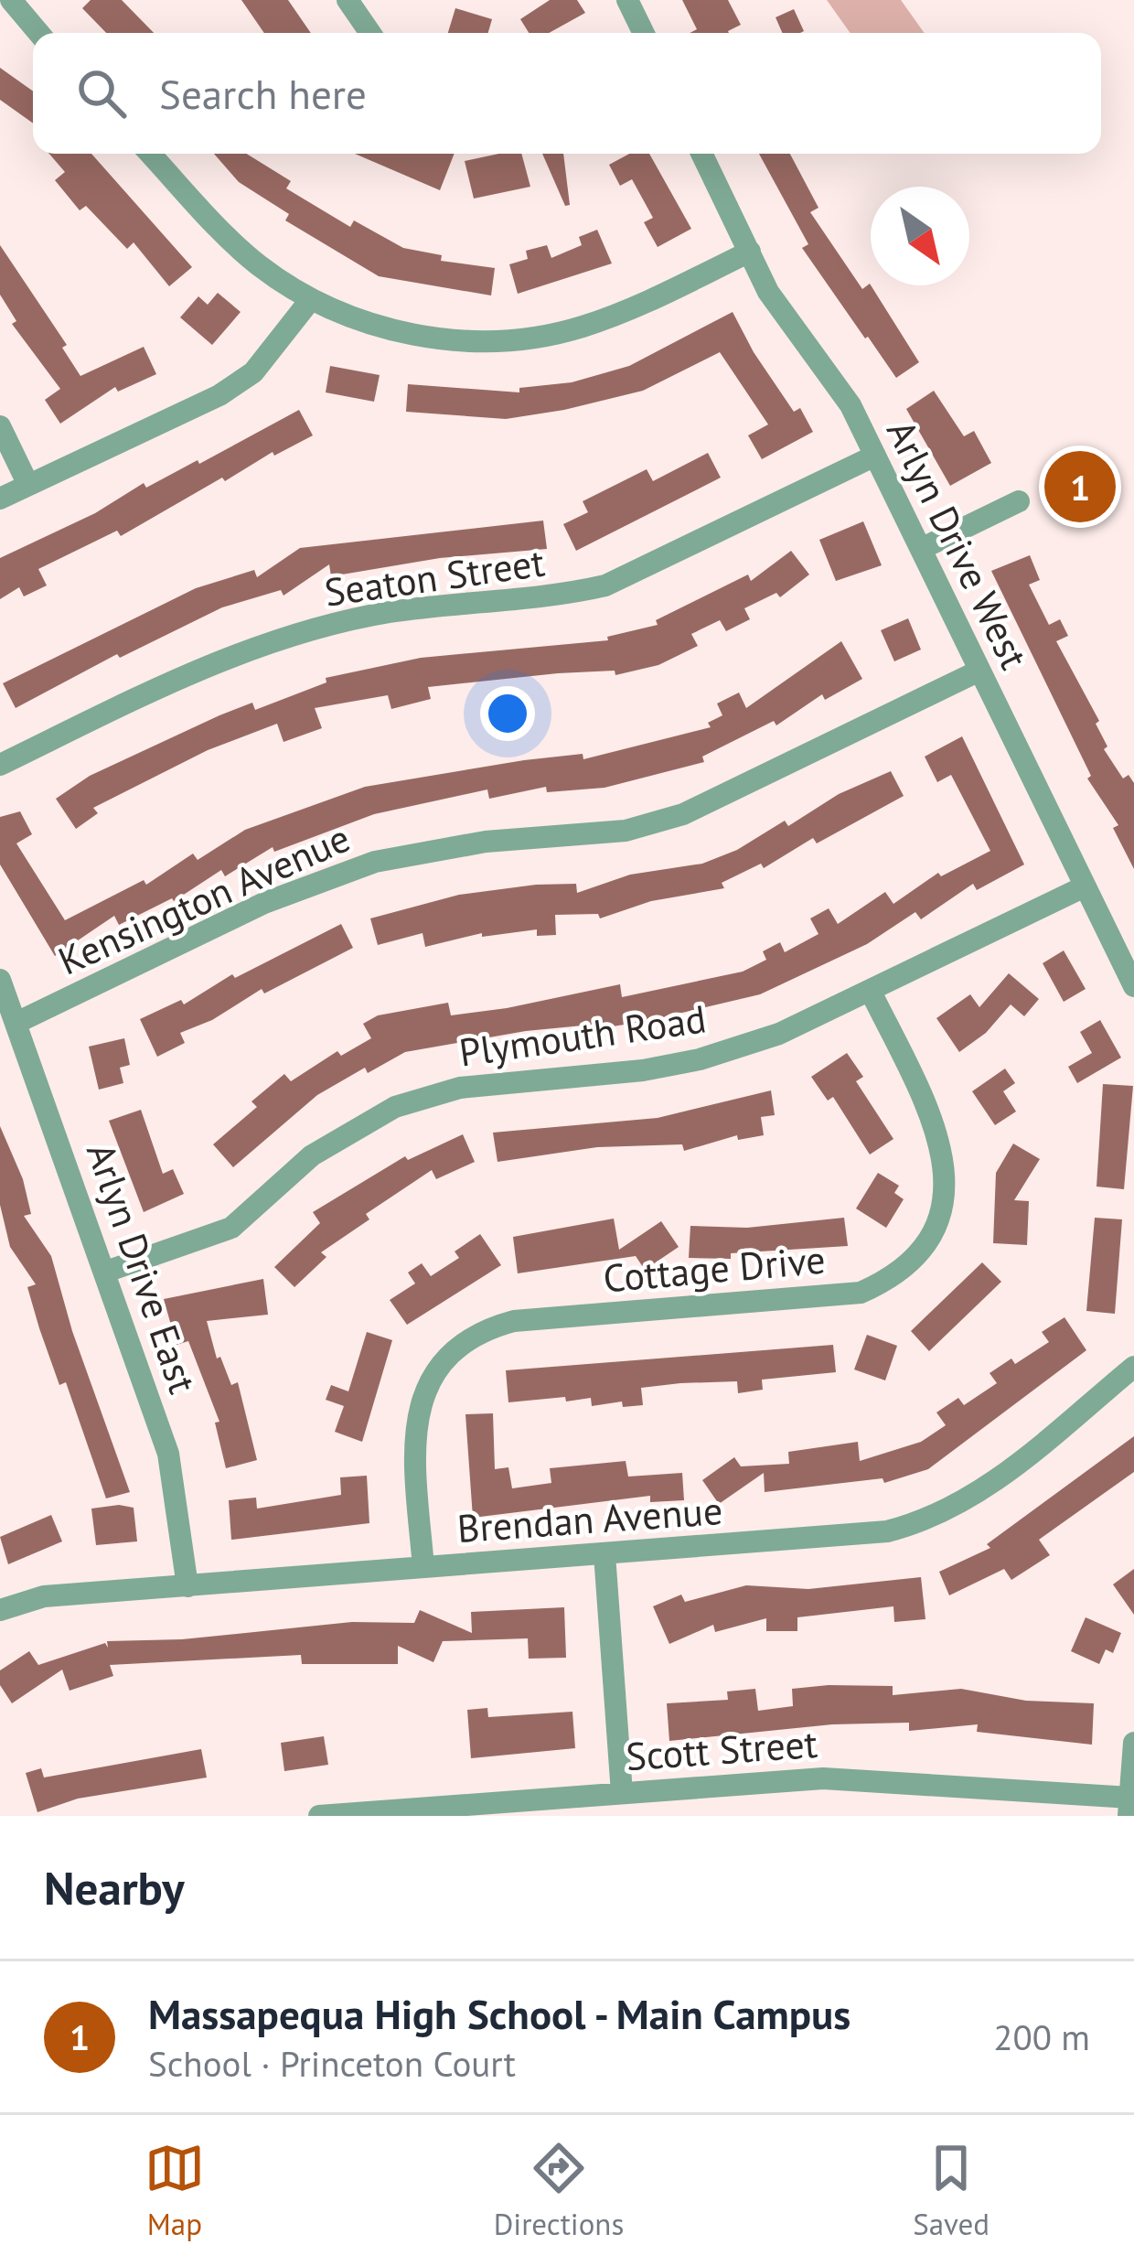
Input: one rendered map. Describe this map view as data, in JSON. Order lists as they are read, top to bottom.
{
  "streets": {
    "street": [
      "Arlyn Drive West",
      "Seaton Street",
      "Kensington Avenue",
      "Plymouth Road",
      "Arlyn Drive East",
      "Cottage Drive",
      "Brendan Avenue",
      "Scott Street"
    ]
  },
  "crossings": [
    ["Arlyn Drive West", "Seaton Street"],
    ["Arlyn Drive West", "Kensington Avenue"],
    ["Arlyn Drive West", "Plymouth Road"],
    ["Kensington Avenue", "Arlyn Drive East"],
    ["Plymouth Road", "Arlyn Drive East"],
    ["Plymouth Road", "Cottage Drive"],
    ["Arlyn Drive East", "Brendan Avenue"],
    ["Cottage Drive", "Brendan Avenue"]
  ],
  "north": "bottom right",
  "page": {
    "search": "Search here",
    "pins": "1",
    "heading": "Nearby",
    "list": [
      {
        "mark": "1",
        "name": "Massapequa High School - Main Campus",
        "note": "School · Princeton Court",
        "value": "200 m"
      }
    ],
    "nav": ["Map", "Directions", "Saved"]
  }
}
